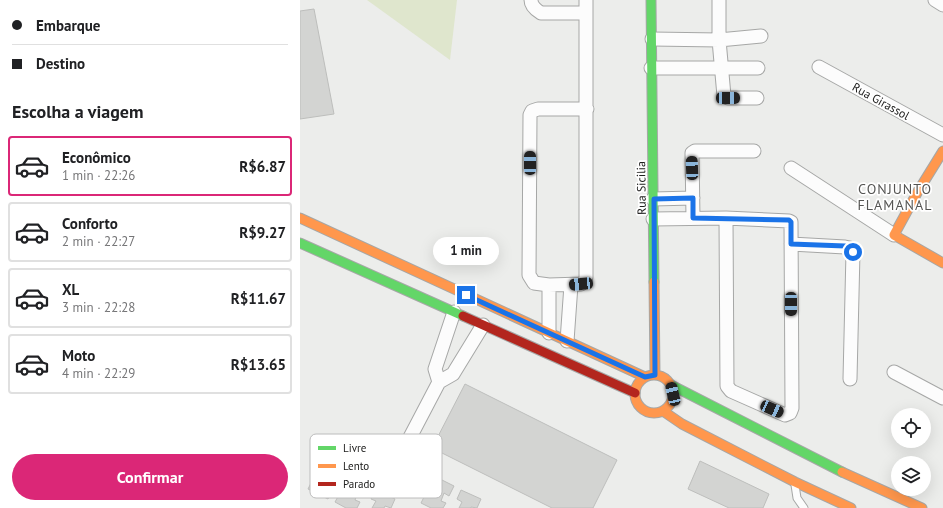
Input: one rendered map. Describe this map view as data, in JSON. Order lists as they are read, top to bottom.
{
  "streets": {
    "street": ["Rua Girassol", "Rua Sicilia"]
  },
  "districts": ["CONJUNTO FLAMANAL"],
  "legend": ["Livre", "Lento", "Parado"],
  "page": {
    "banner": ["Embarque", "Destino"],
    "heading": "Escolha a viagem",
    "list": [
      {
        "name": "Econômico",
        "note": "1 min · 22:26",
        "value": "R$6.87"
      },
      {
        "name": "Conforto",
        "note": "2 min · 22:27",
        "value": "R$9.27"
      },
      {
        "name": "XL",
        "note": "3 min · 22:28",
        "value": "R$11.67"
      },
      {
        "name": "Moto",
        "note": "4 min · 22:29",
        "value": "R$13.65"
      }
    ],
    "bubble": "1 min",
    "buttons": "Confirmar"
  }
}
